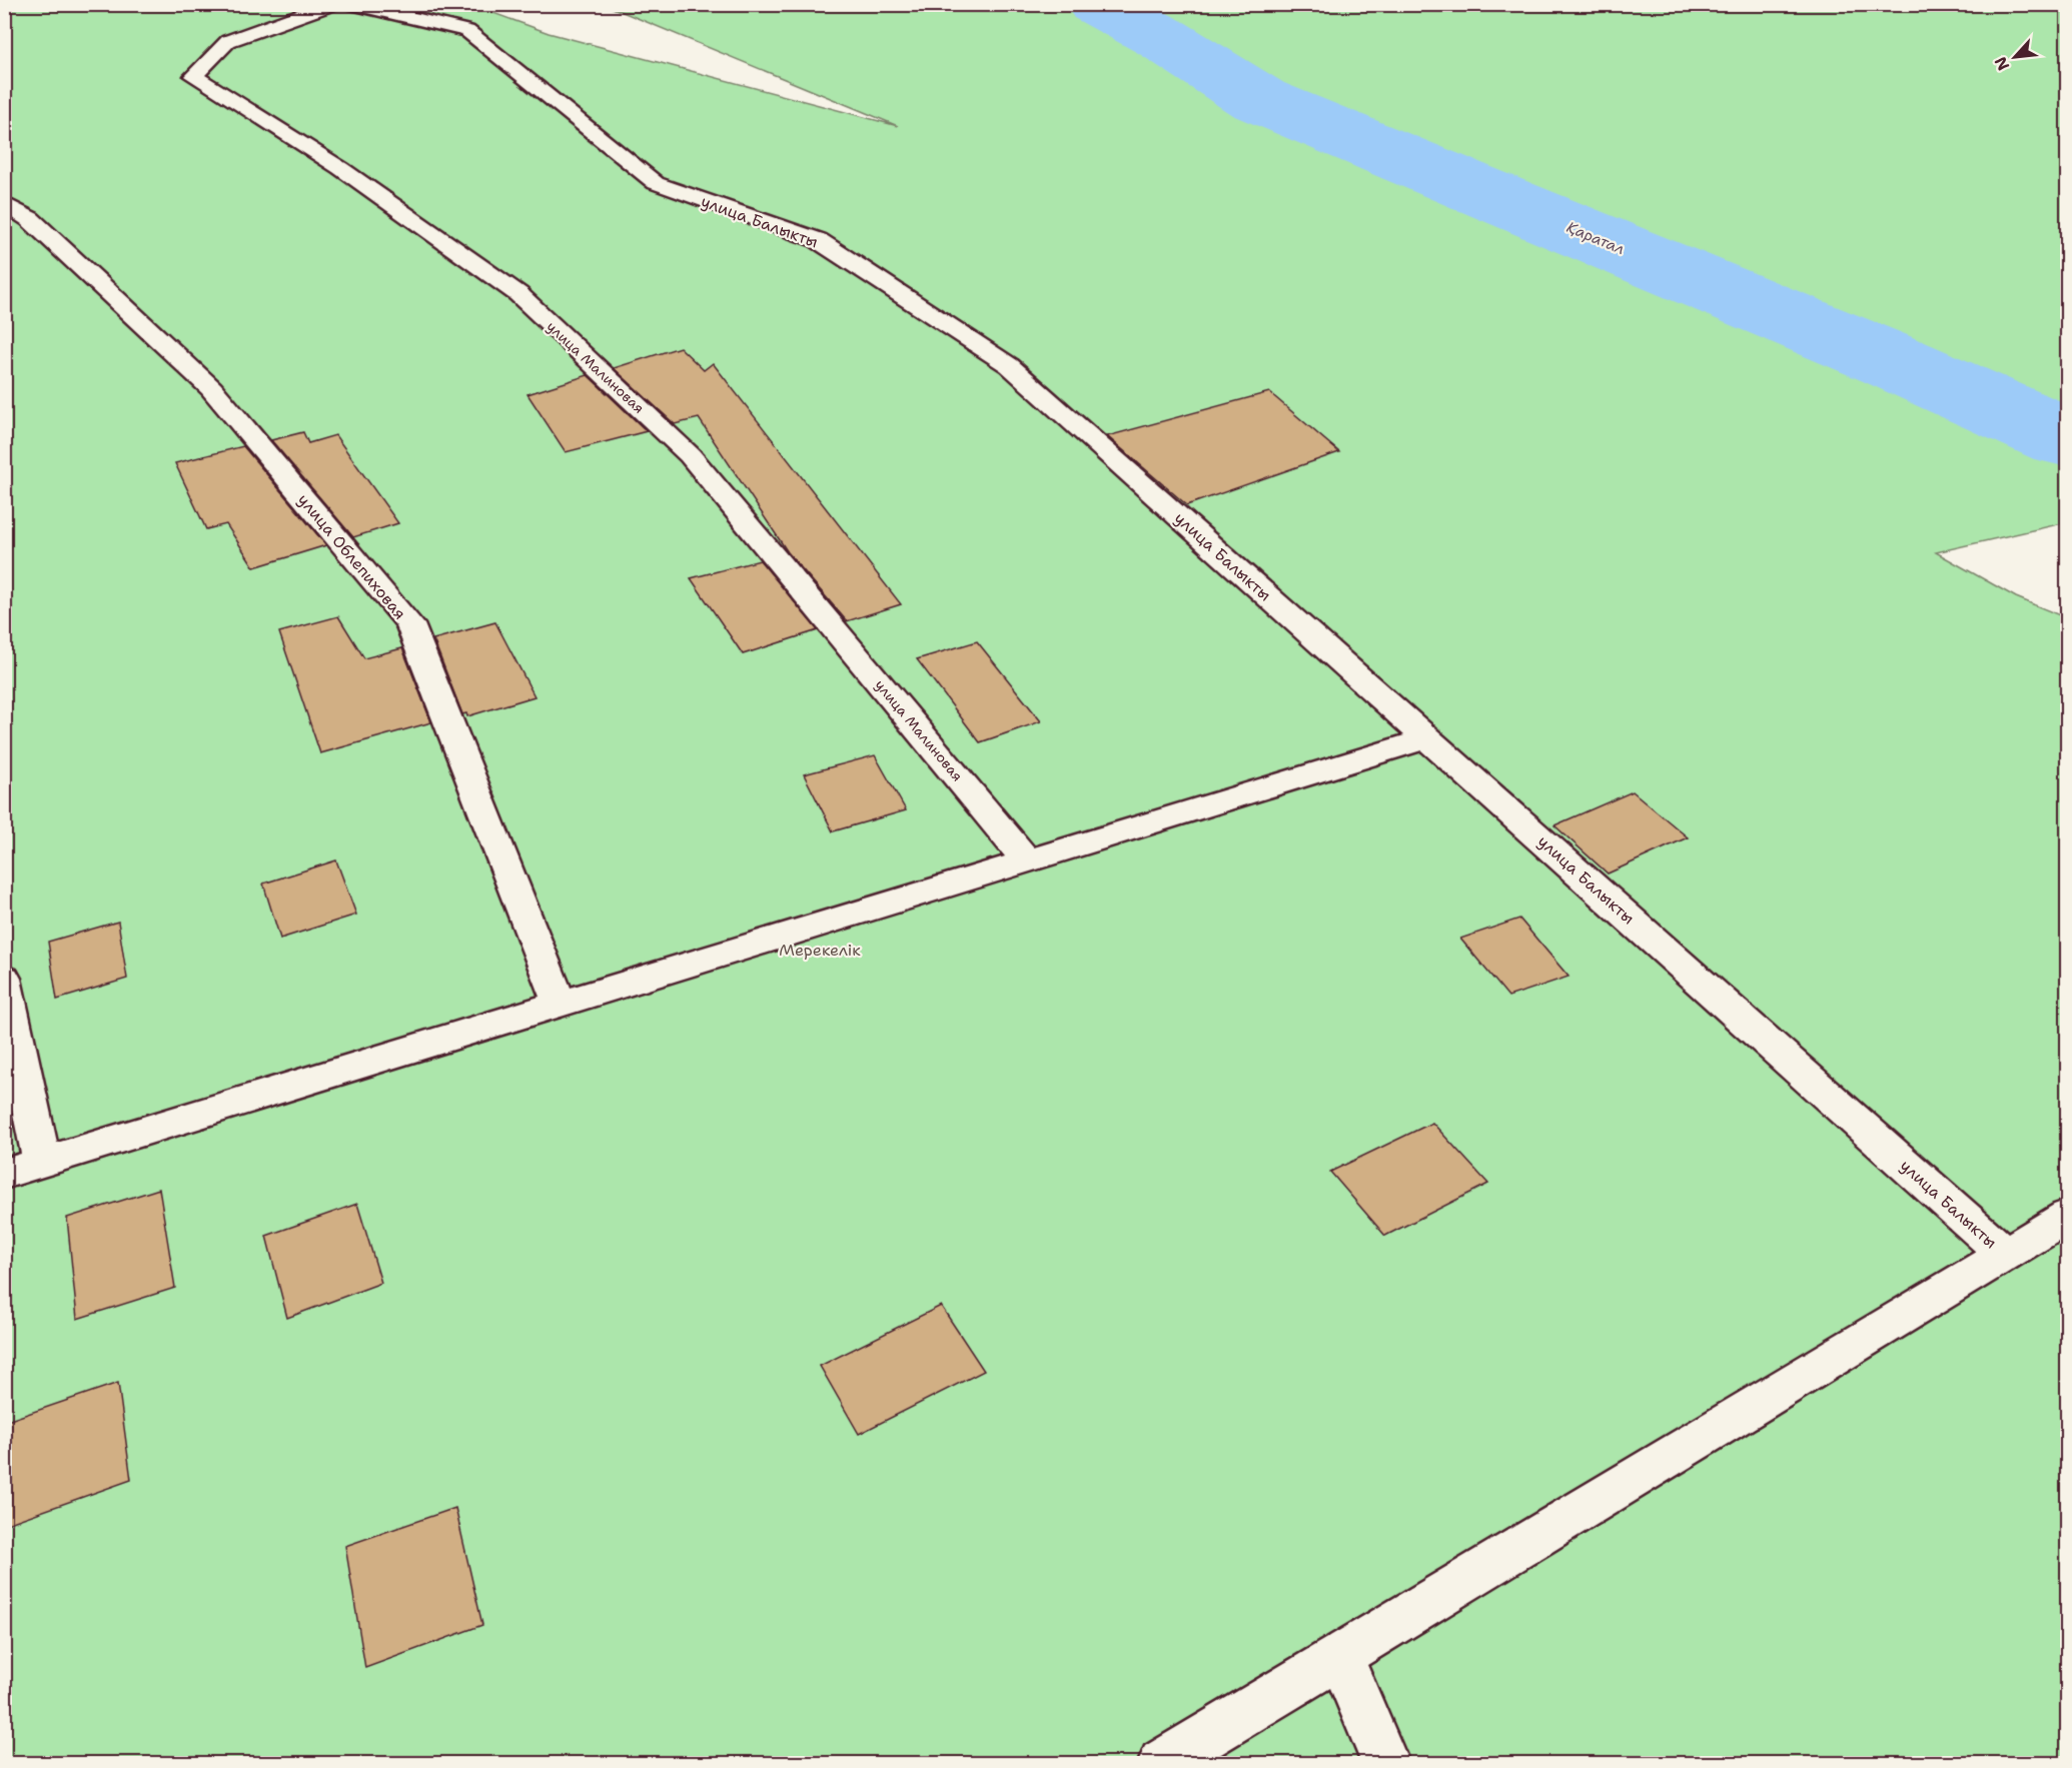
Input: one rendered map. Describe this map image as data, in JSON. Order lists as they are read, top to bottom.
{
  "streets": {
    "street": ["улица Балыкты", "улица Малиновая", "улица Облепиховая"]
  },
  "water": ["Қаратал"],
  "parks": ["Мерекелік"],
  "north": "bottom left"
}
